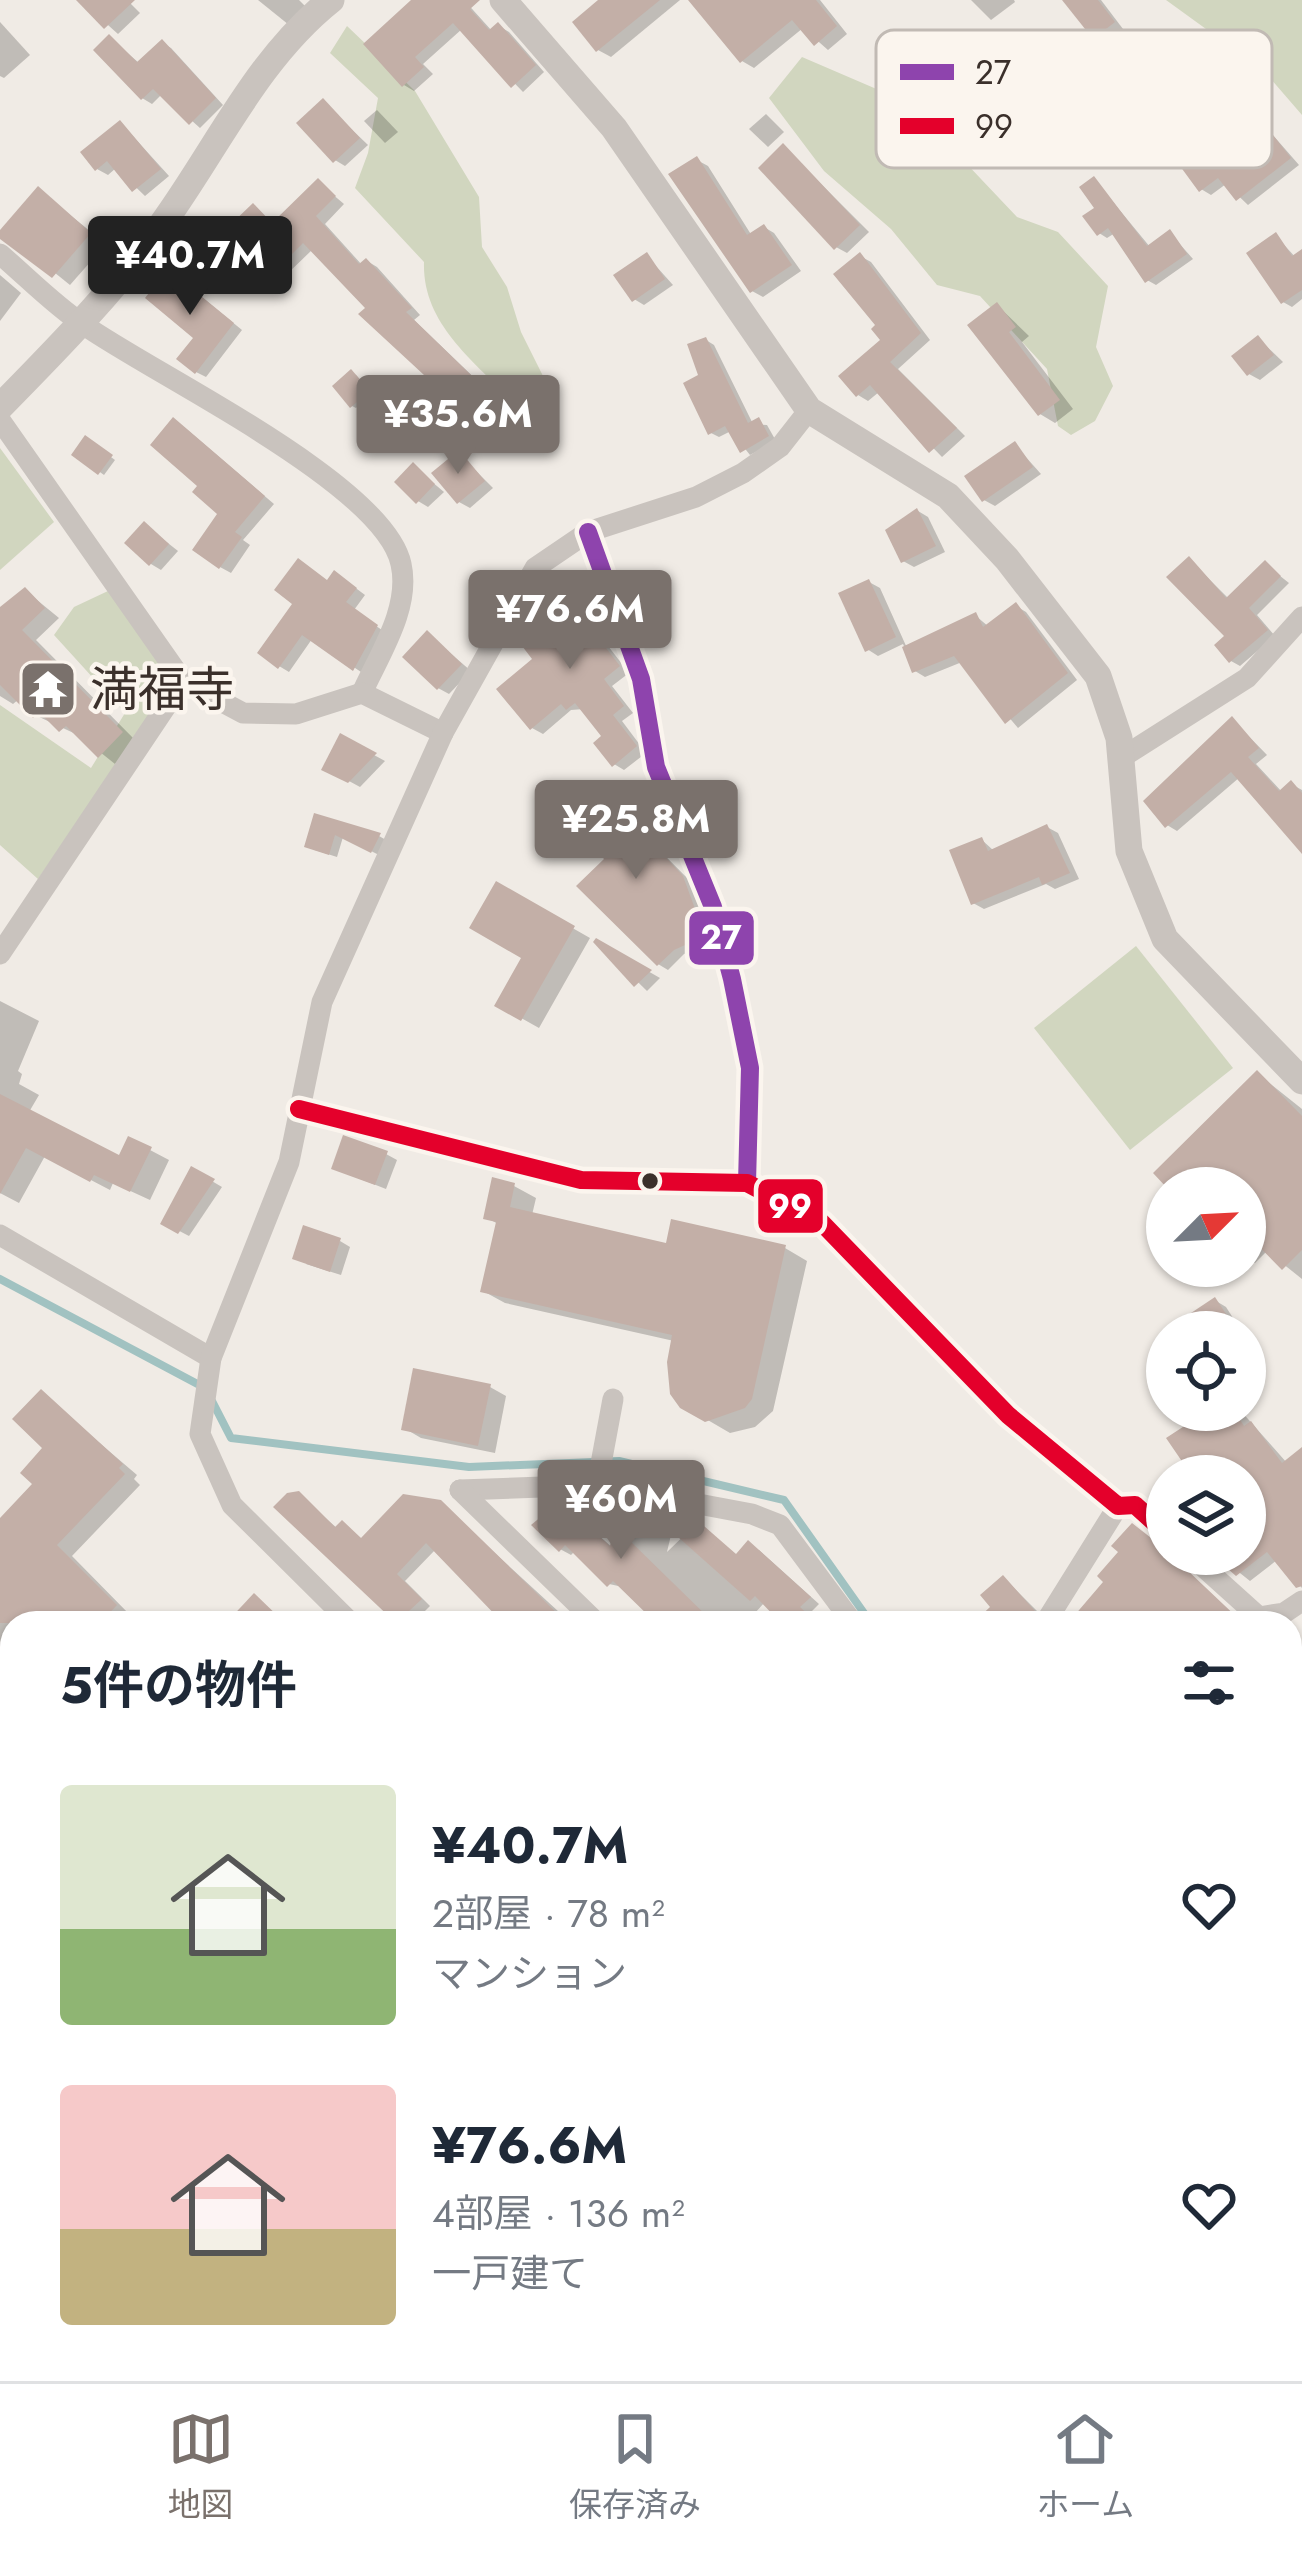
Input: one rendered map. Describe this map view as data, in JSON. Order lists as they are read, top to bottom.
{
  "places": {
    "temple": ["満福寺"]
  },
  "lines": ["transit line 27", "transit line 99"],
  "legend": ["27", "99"],
  "north": "top right",
  "page": {
    "price": [
      "¥40.7M",
      "¥35.6M",
      "¥76.6M",
      "¥25.8M",
      "¥60M"
    ],
    "heading": "5件の物件",
    "list": [
      {
        "name": "¥40.7M",
        "note": "2部屋 · 78 m² · マンション"
      },
      {
        "name": "¥76.6M",
        "note": "4部屋 · 136 m² · 一戸建て"
      }
    ],
    "tabs": ["地図", "保存済み", "ホーム"]
  }
}
